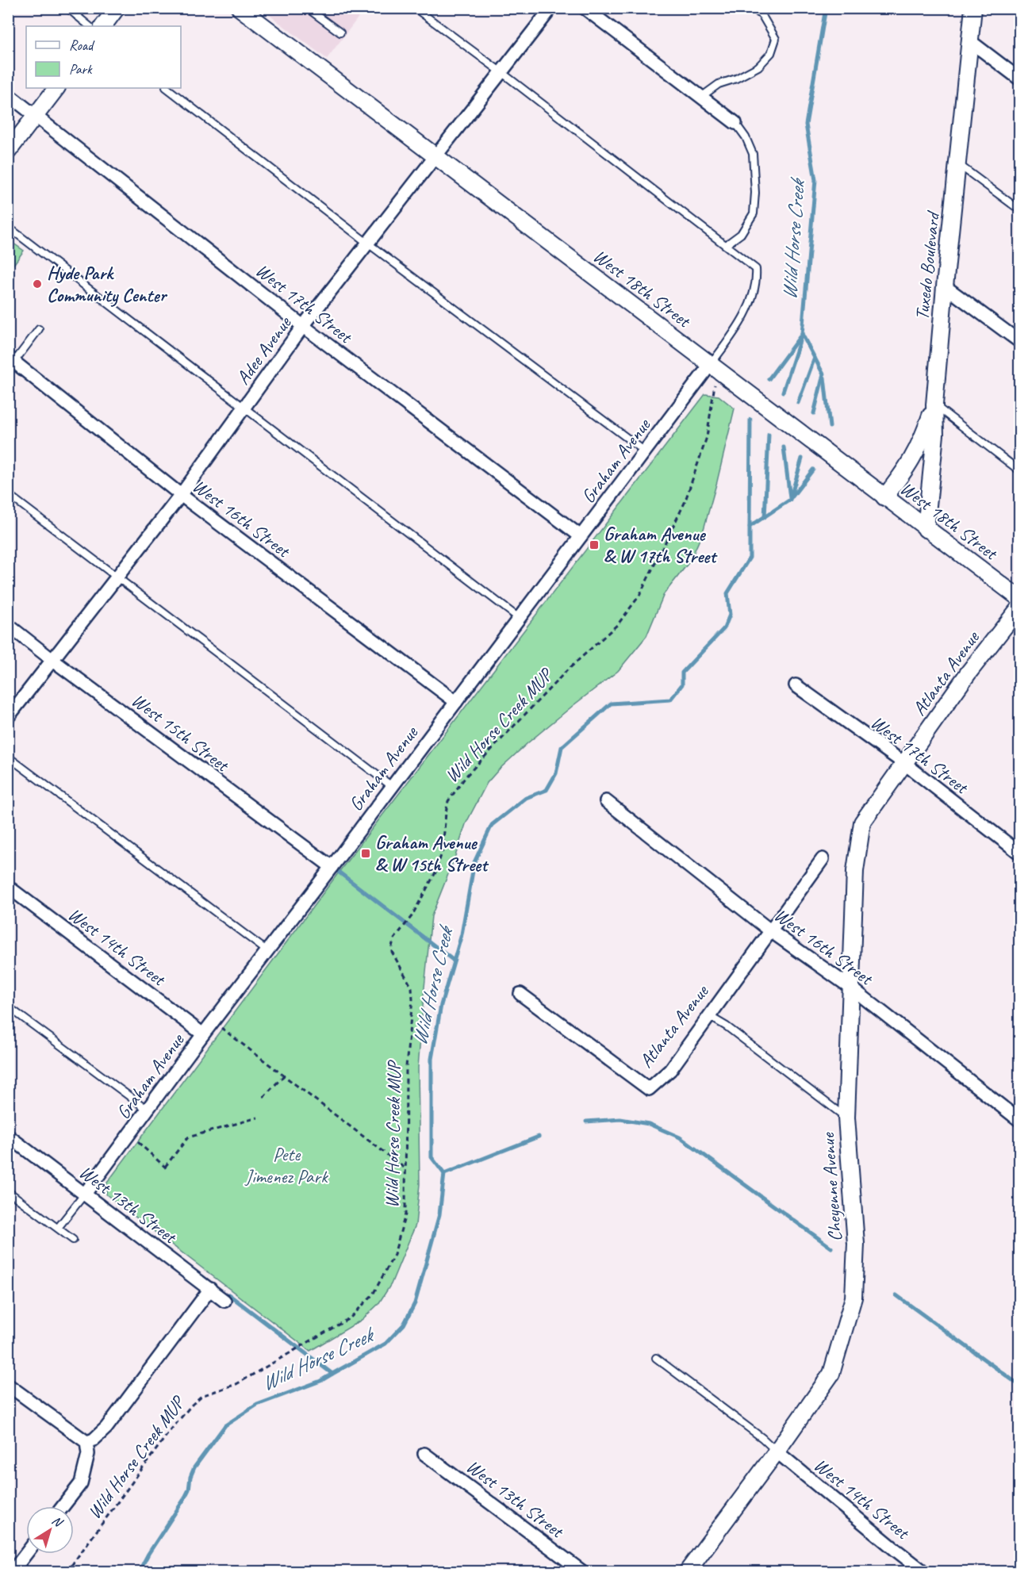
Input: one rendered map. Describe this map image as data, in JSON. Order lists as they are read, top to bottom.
{
  "streets": {
    "street": [
      "Tuxedo Boulevard",
      "West 18th Street",
      "West 17th Street",
      "Adee Avenue",
      "Graham Avenue",
      "West 16th Street",
      "Atlanta Avenue",
      "West 15th Street",
      "West 14th Street",
      "Cheyenne Avenue",
      "West 13th Street"
    ],
    "path": ["Wild Horse Creek MUP"]
  },
  "crossings": [
    ["Tuxedo Boulevard", "West 18th Street"],
    ["West 18th Street", "Adee Avenue"],
    ["West 18th Street", "Graham Avenue"],
    ["West 18th Street", "Wild Horse Creek MUP"],
    ["West 17th Street", "Adee Avenue"],
    ["West 17th Street", "Graham Avenue"],
    ["West 17th Street", "Atlanta Avenue"],
    ["West 17th Street", "Cheyenne Avenue"],
    ["Adee Avenue", "West 16th Street"],
    ["Adee Avenue", "West 15th Street"],
    ["Graham Avenue", "West 16th Street"],
    ["Graham Avenue", "Wild Horse Creek MUP"],
    ["Graham Avenue", "West 15th Street"],
    ["Graham Avenue", "West 14th Street"],
    ["Graham Avenue", "West 13th Street"],
    ["West 16th Street", "Atlanta Avenue"],
    ["West 16th Street", "Cheyenne Avenue"],
    ["Atlanta Avenue", "Cheyenne Avenue"],
    ["West 14th Street", "Cheyenne Avenue"]
  ],
  "water": ["Wild Horse Creek"],
  "parks": ["Pete Jimenez Park"],
  "places": {
    "other": ["Hyde Park Community Center"],
    "transit": ["Graham Avenue & W 17th Street", "Graham Avenue & W 15th Street"]
  },
  "legend": ["Road", "Park"],
  "north": "top right"
}
